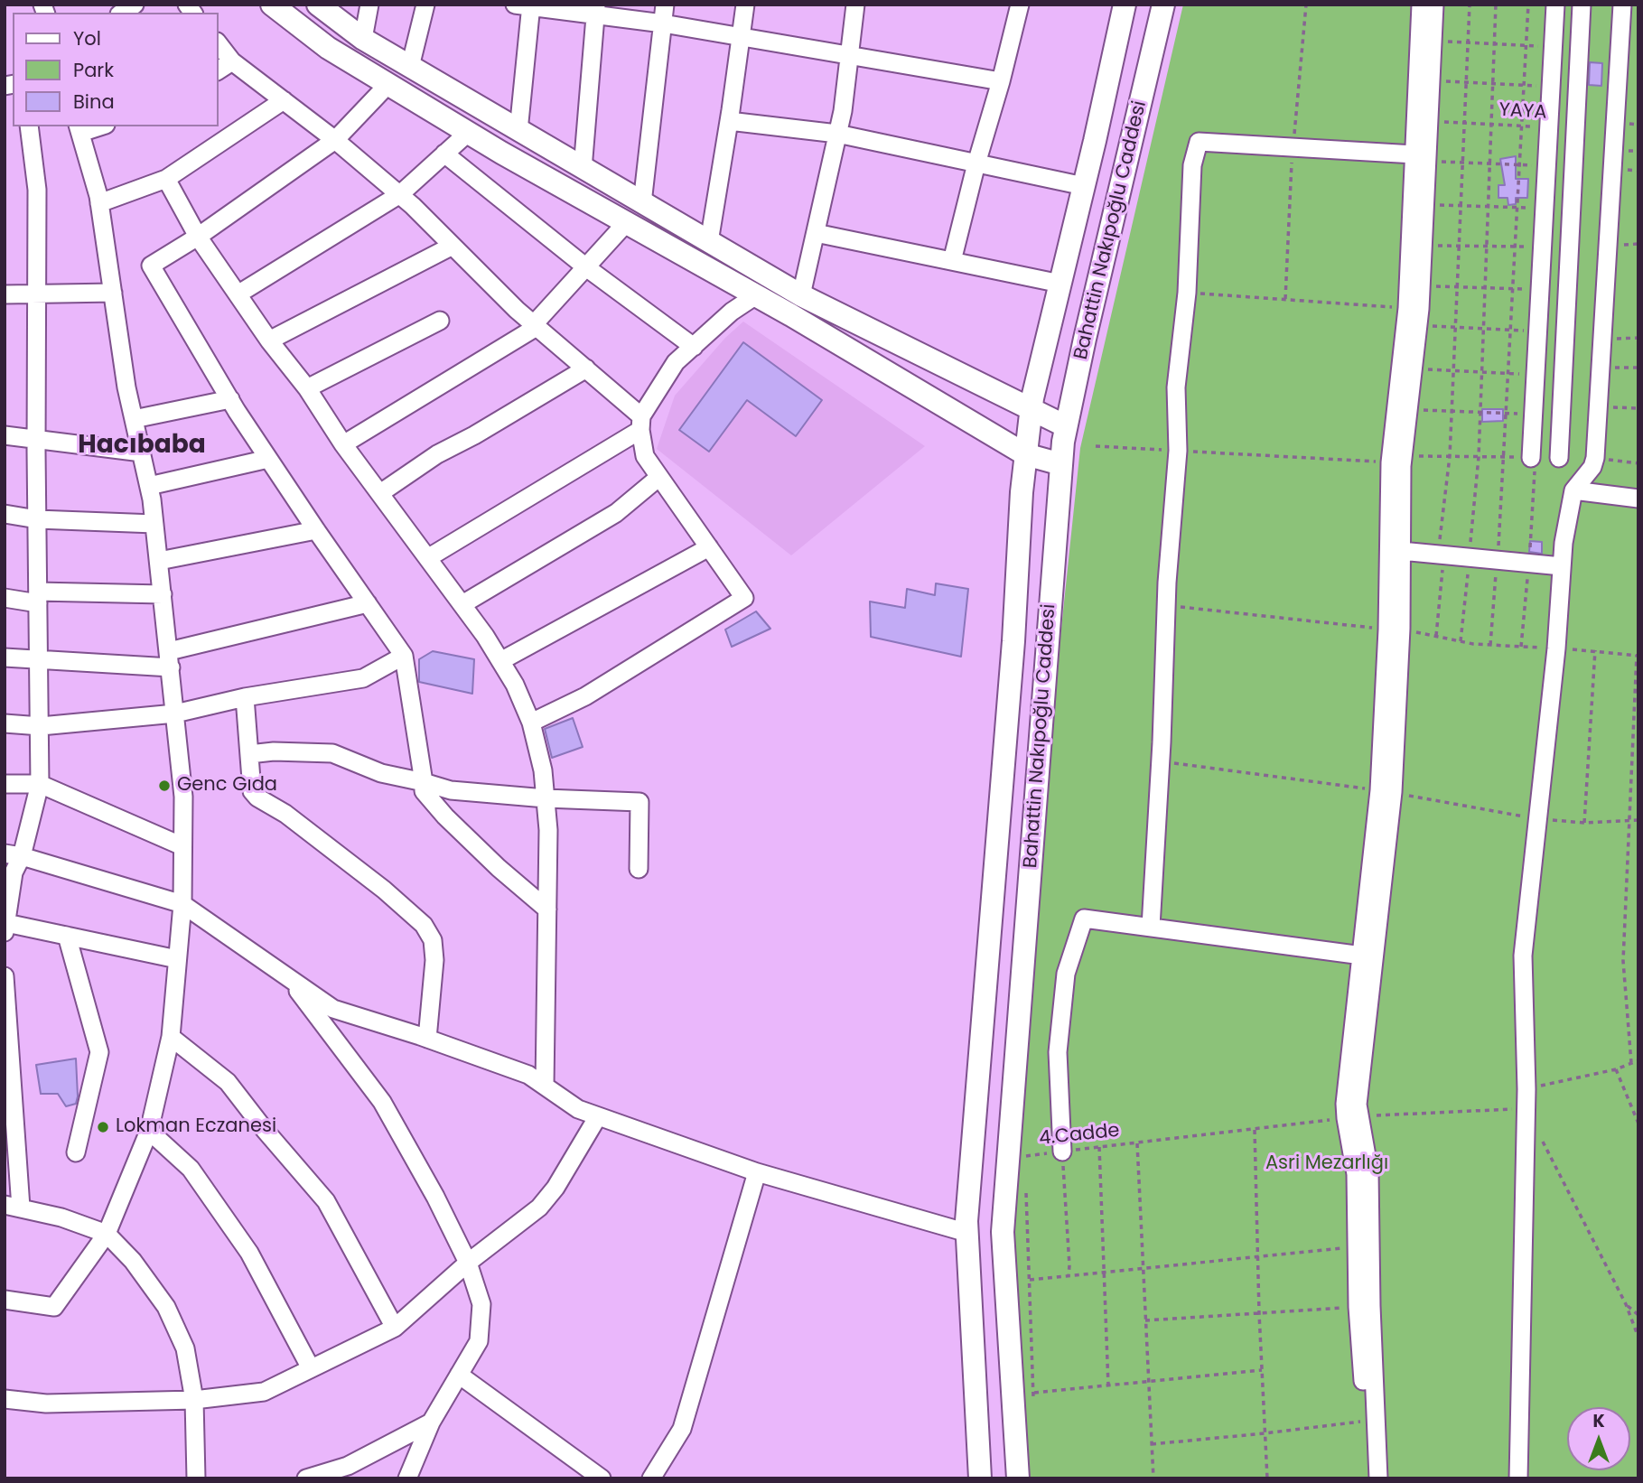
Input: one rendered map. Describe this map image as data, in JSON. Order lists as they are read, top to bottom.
{
  "streets": {
    "main road": ["Bahattin Nakıpoğlu Caddesi"],
    "path": ["YAYA", "4.Cadde"]
  },
  "districts": ["Hacıbaba"],
  "parks": ["Asri Mezarlığı"],
  "places": ["Genc Gıda", "Lokman Eczanesi"],
  "legend": ["Yol", "Park", "Bina"],
  "north": "top"
}
